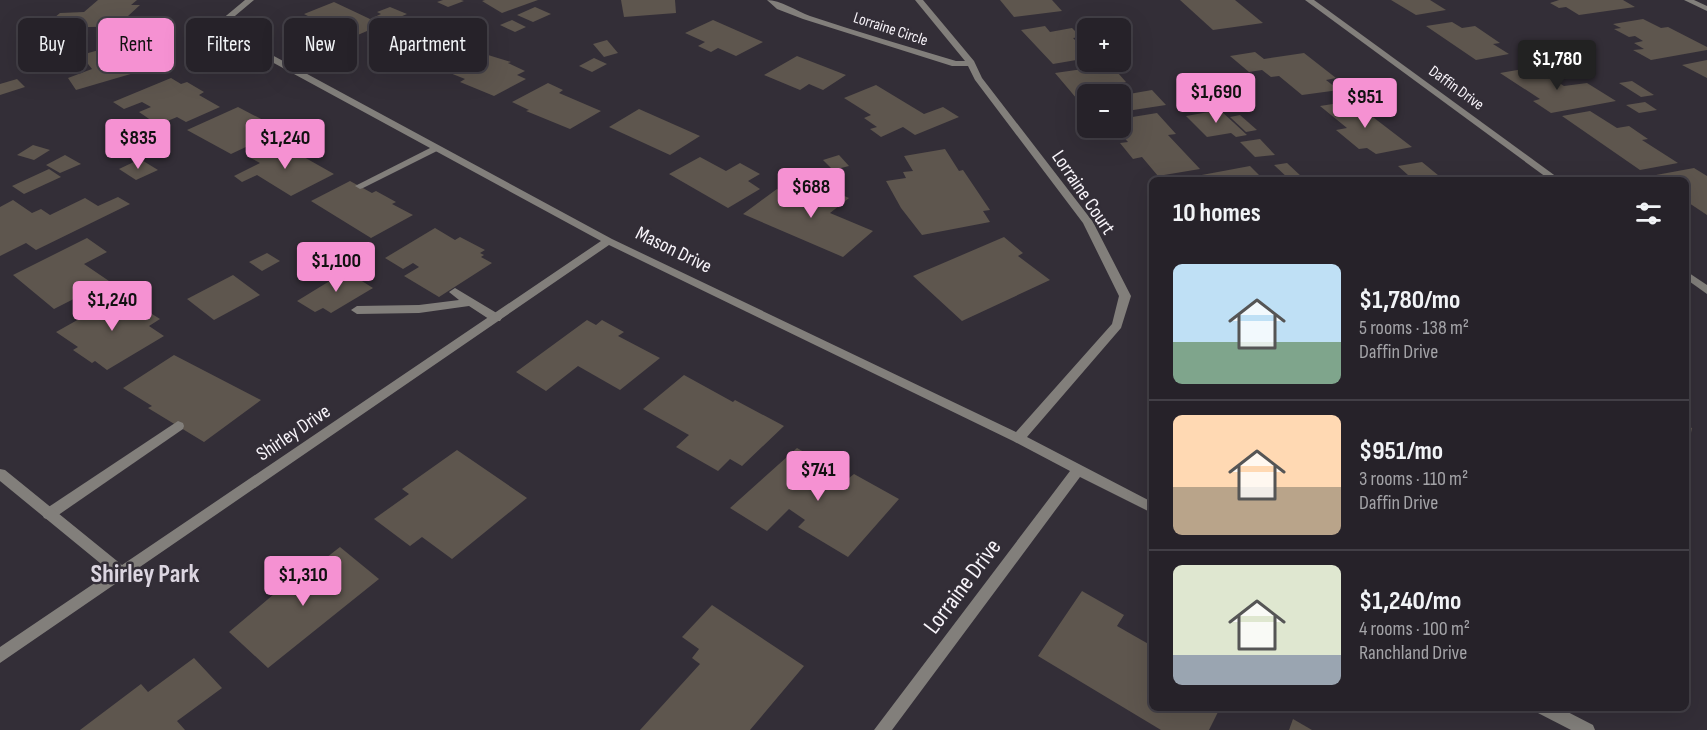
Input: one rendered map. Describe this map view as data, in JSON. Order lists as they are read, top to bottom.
{
  "streets": {
    "street": [
      "Lorraine Circle",
      "Daffin Drive",
      "Lorraine Court",
      "Mason Drive",
      "Shirley Drive",
      "Lorraine Drive"
    ]
  },
  "crossings": [
    ["Lorraine Circle", "Lorraine Court"],
    ["Lorraine Court", "Mason Drive"],
    ["Mason Drive", "Shirley Drive"],
    ["Mason Drive", "Lorraine Drive"]
  ],
  "districts": ["Shirley Park"],
  "page": {
    "map_buttons": ["+", "−"],
    "chip": [
      "Buy",
      "Rent",
      "Filters",
      "New",
      "Apartment"
    ],
    "price": [
      "$1,780",
      "$1,690",
      "$951",
      "$835",
      "$1,240",
      "$688",
      "$1,100",
      "$1,240",
      "$741",
      "$1,310"
    ],
    "heading": "10 homes",
    "list": [
      {
        "name": "$1,780/mo",
        "note": "5 rooms · 138 m² · Daffin Drive"
      },
      {
        "name": "$951/mo",
        "note": "3 rooms · 110 m² · Daffin Drive"
      },
      {
        "name": "$1,240/mo",
        "note": "4 rooms · 100 m² · Ranchland Drive"
      }
    ]
  }
}
